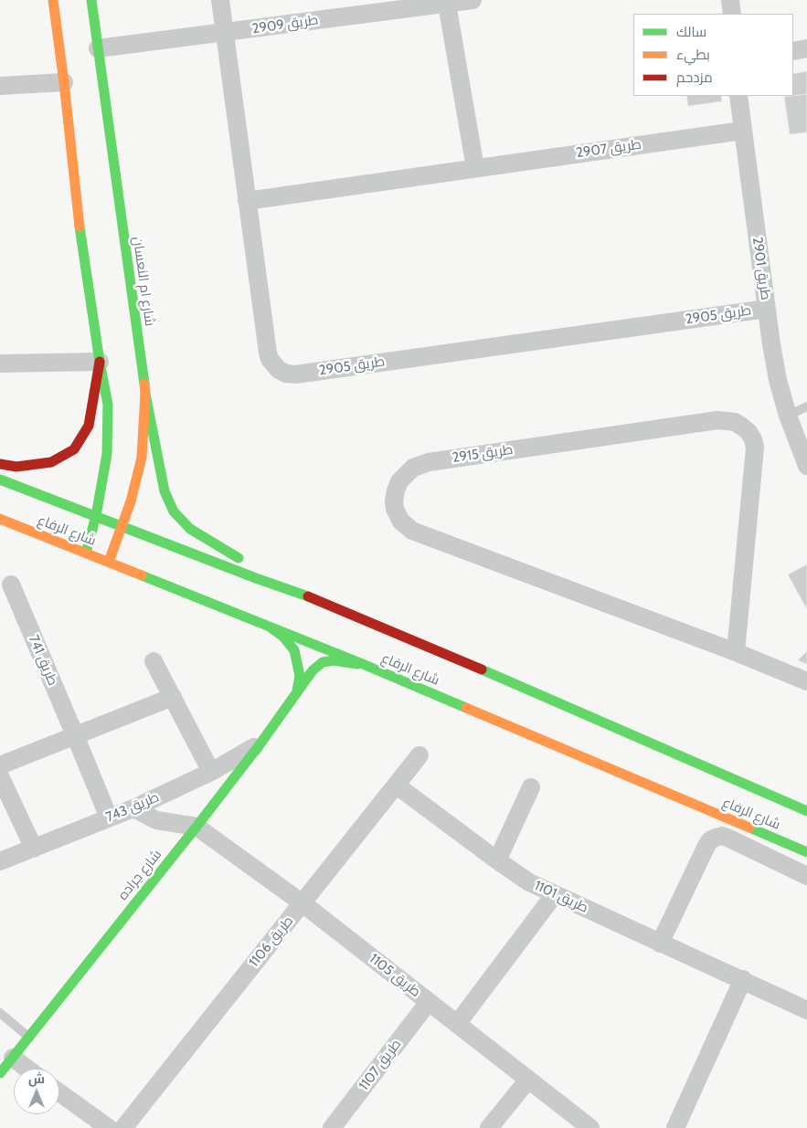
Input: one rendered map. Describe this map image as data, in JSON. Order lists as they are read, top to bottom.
{
  "streets": {
    "main road": ["شارع ام النعسان", "شارع الرفاع", "شارع جراده"],
    "street": [
      "طريق 2909",
      "طريق 2907",
      "طريق 2901",
      "طريق 2905",
      "طريق 2915",
      "طريق 741",
      "طريق 743",
      "طريق 1101",
      "طريق 1106",
      "طريق 1105",
      "طريق 1107"
    ]
  },
  "crossings": [
    ["طريق 2909", "شارع ام النعسان"],
    ["طريق 2909", "طريق 2905"],
    ["طريق 2907", "طريق 2901"],
    ["طريق 2907", "طريق 2905"],
    ["طريق 2901", "طريق 2905"],
    ["شارع ام النعسان", "شارع الرفاع"],
    ["شارع الرفاع", "شارع جراده"],
    ["طريق 741", "طريق 743"],
    ["طريق 743", "شارع جراده"],
    ["شارع جراده", "طريق 1105"],
    ["طريق 1101", "طريق 1106"],
    ["طريق 1106", "طريق 1105"],
    ["طريق 1105", "طريق 1107"]
  ],
  "legend": ["سالك", "بطيء", "مزدحم"],
  "north": "top"
}
